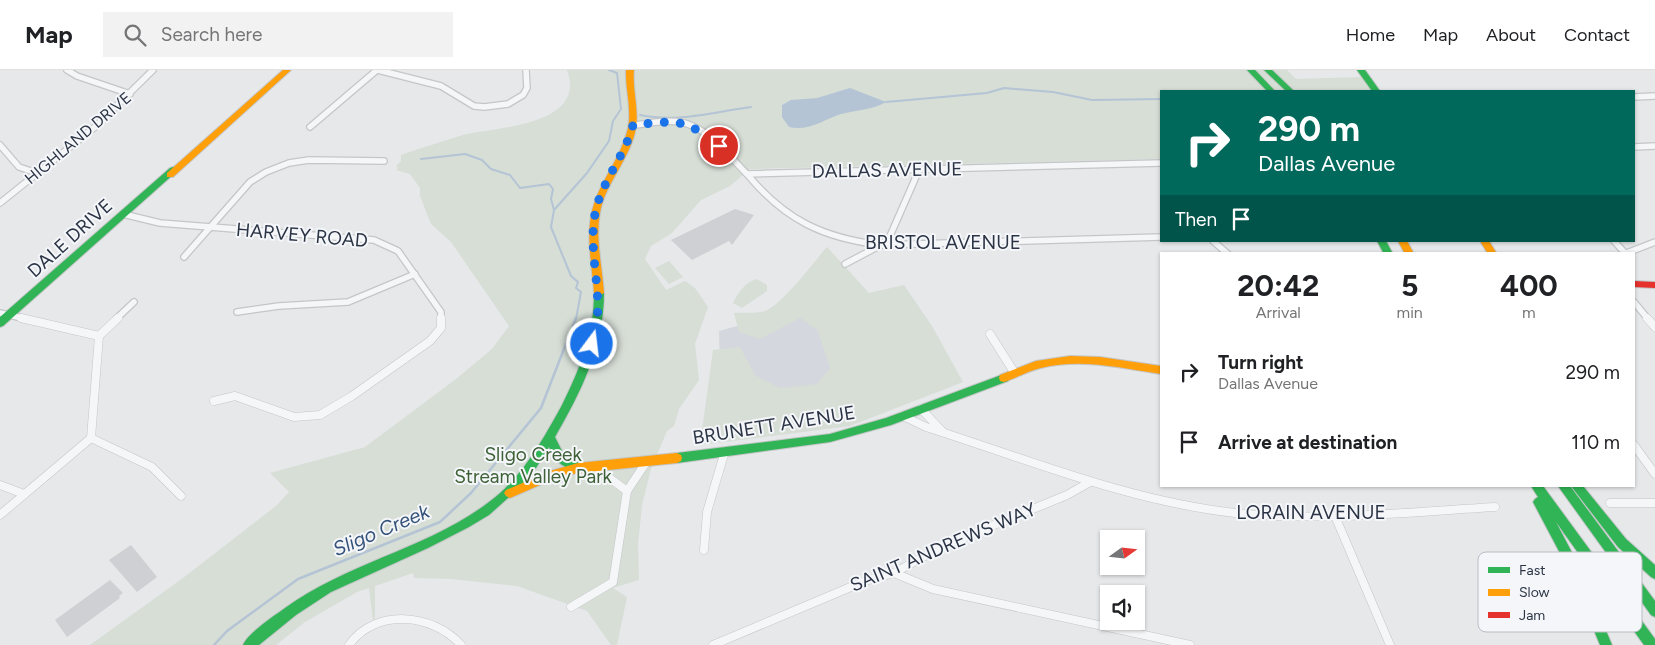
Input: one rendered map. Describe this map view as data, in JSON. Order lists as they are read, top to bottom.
{
  "streets": {
    "main road": ["DALE DRIVE", "BRUNETT AVENUE"],
    "street": [
      "HIGHLAND DRIVE",
      "DALLAS AVENUE",
      "HARVEY ROAD",
      "BRISTOL AVENUE",
      "LORAIN AVENUE",
      "SAINT ANDREWS WAY"
    ]
  },
  "crossings": [
    ["DALLAS AVENUE", "BRISTOL AVENUE"],
    ["HARVEY ROAD", "DALE DRIVE"],
    ["BRUNETT AVENUE", "LORAIN AVENUE"],
    ["LORAIN AVENUE", "SAINT ANDREWS WAY"]
  ],
  "water": ["Sligo Creek"],
  "parks": ["Sligo Creek Stream Valley Park"],
  "legend": ["Fast", "Slow", "Jam"],
  "north": "right",
  "page": {
    "header": "Map",
    "search": "Search here",
    "nav": [
      "Home",
      "Map",
      "About",
      "Contact"
    ],
    "turn": ["290 m", "Dallas Avenue"],
    "then": "Then",
    "eta": [
      "20:42",
      "Arrival",
      "5",
      "min",
      "400",
      "m"
    ],
    "list": [
      {
        "name": "Turn right",
        "note": "Dallas Avenue",
        "value": "290 m"
      },
      {
        "name": "Arrive at destination",
        "value": "110 m"
      }
    ]
  }
}
